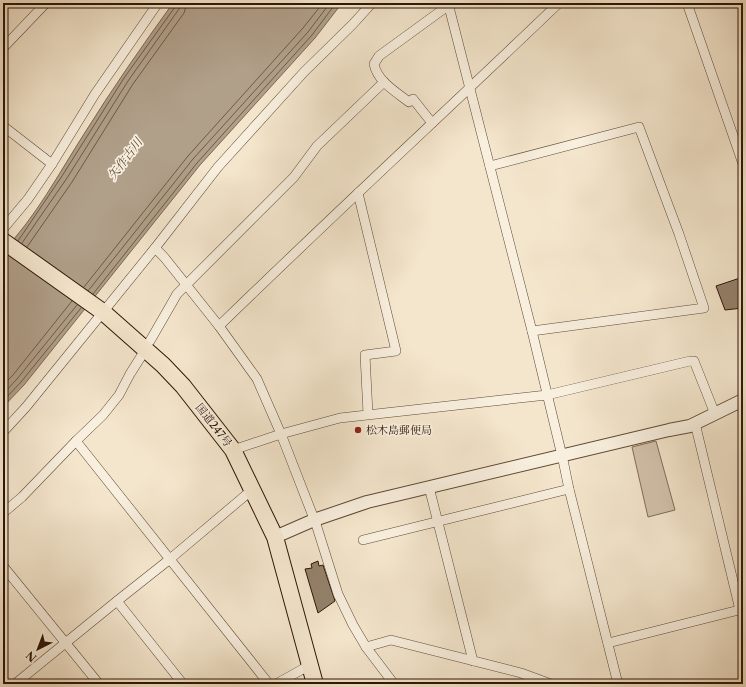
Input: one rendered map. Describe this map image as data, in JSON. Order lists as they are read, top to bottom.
{
  "streets": {
    "highway": ["国道247号"]
  },
  "water": ["矢作古川"],
  "places": ["松木島郵便局"],
  "north": "bottom left"
}
